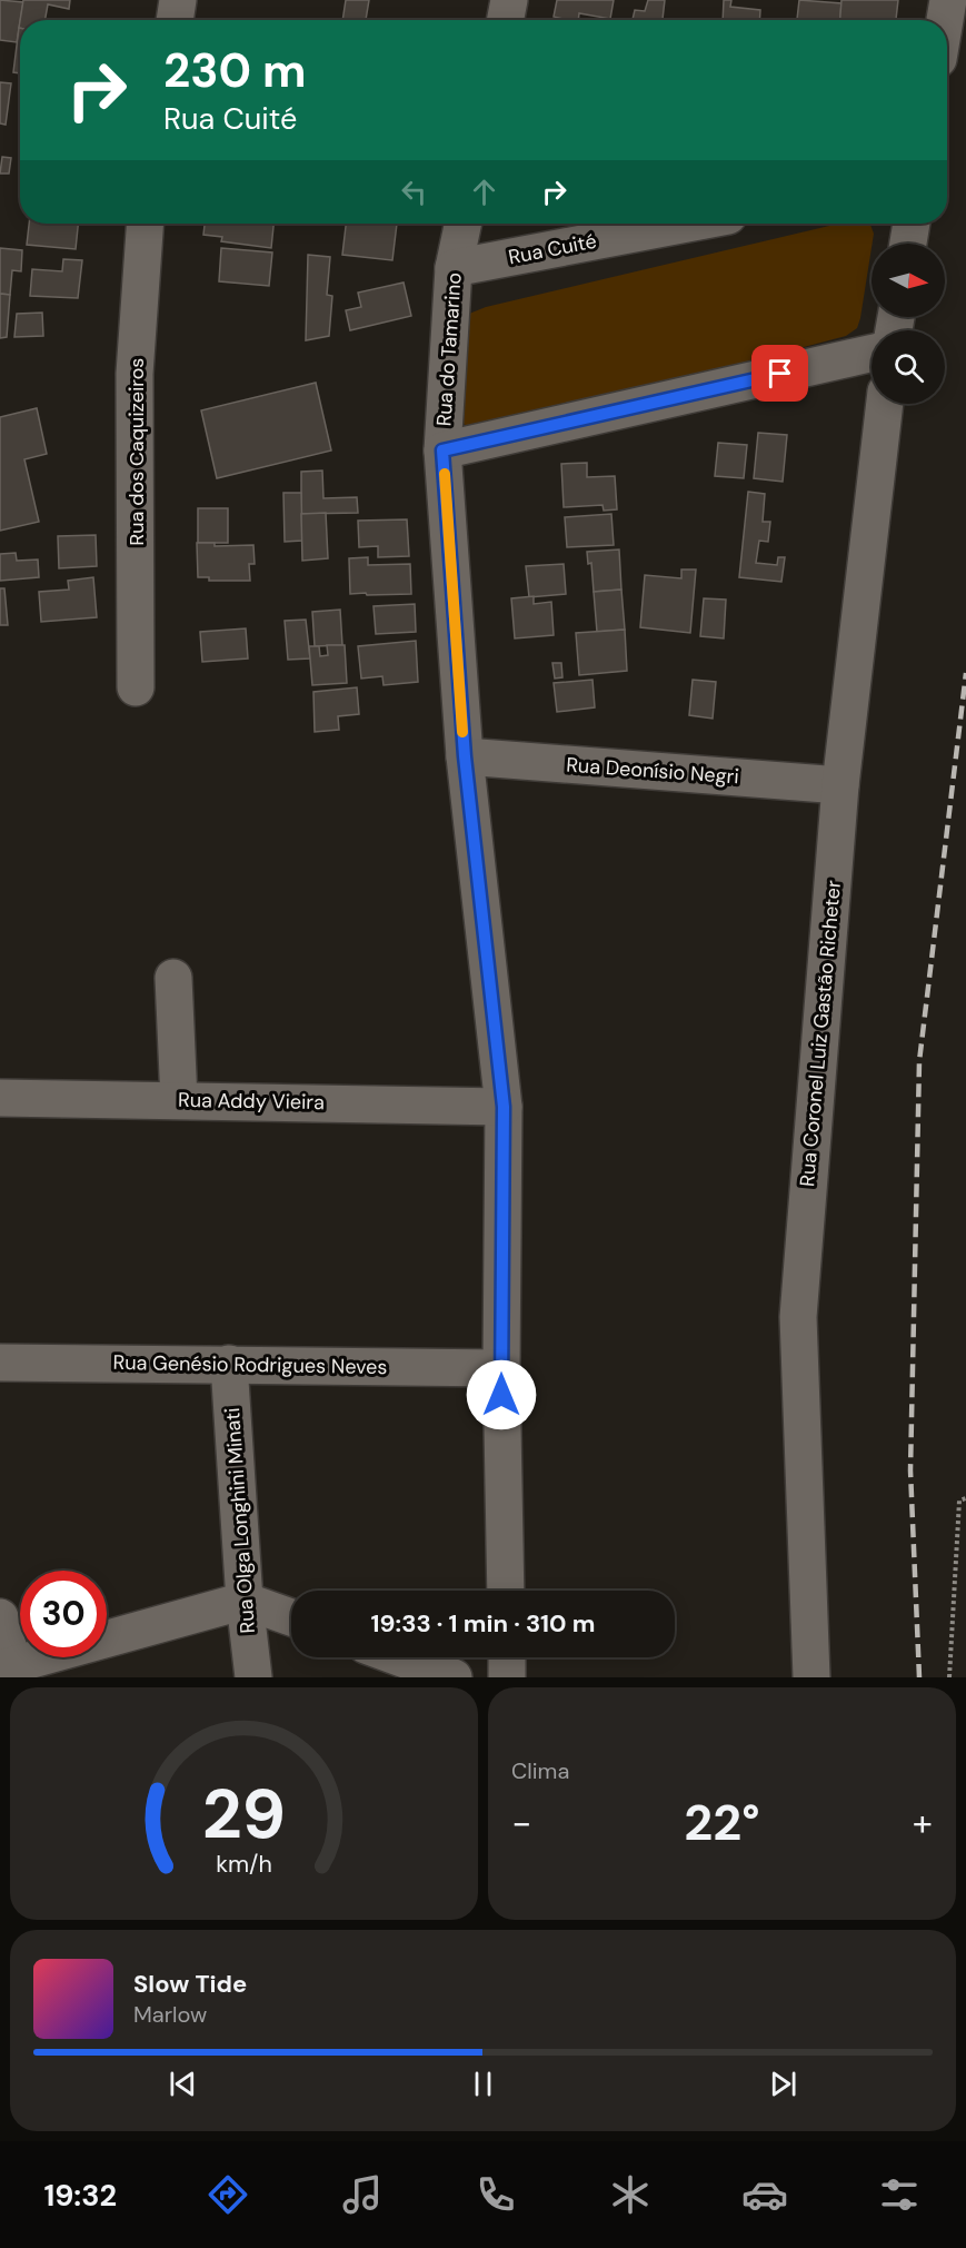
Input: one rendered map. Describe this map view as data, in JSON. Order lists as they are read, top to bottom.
{
  "streets": {
    "street": [
      "Rua Cuité",
      "Rua do Tamarino",
      "Rua dos Caquizeiros",
      "Rua Deonísio Negri",
      "Rua Coronel Luiz Gastão Richeter",
      "Rua Addy Vieira",
      "Rua Genésio Rodrigues Neves",
      "Rua Olga Longhini Minati"
    ]
  },
  "crossings": [
    ["Rua Cuité", "Rua do Tamarino"],
    ["Rua do Tamarino", "Rua Deonísio Negri"],
    ["Rua do Tamarino", "Rua Addy Vieira"],
    ["Rua do Tamarino", "Rua Genésio Rodrigues Neves"],
    ["Rua Deonísio Negri", "Rua Coronel Luiz Gastão Richeter"],
    ["Rua Genésio Rodrigues Neves", "Rua Olga Longhini Minati"]
  ],
  "north": "right",
  "page": {
    "turn": ["230 m", "Rua Cuité"],
    "limit": "30",
    "trip": "19:33 · 1 min · 310 m",
    "tile": "Clima",
    "heat": ["−", "22°", "+"],
    "song": ["Slow Tide", "Marlow"],
    "tabs": "19:32",
    "gauge": ["29", "km/h"]
  }
}
